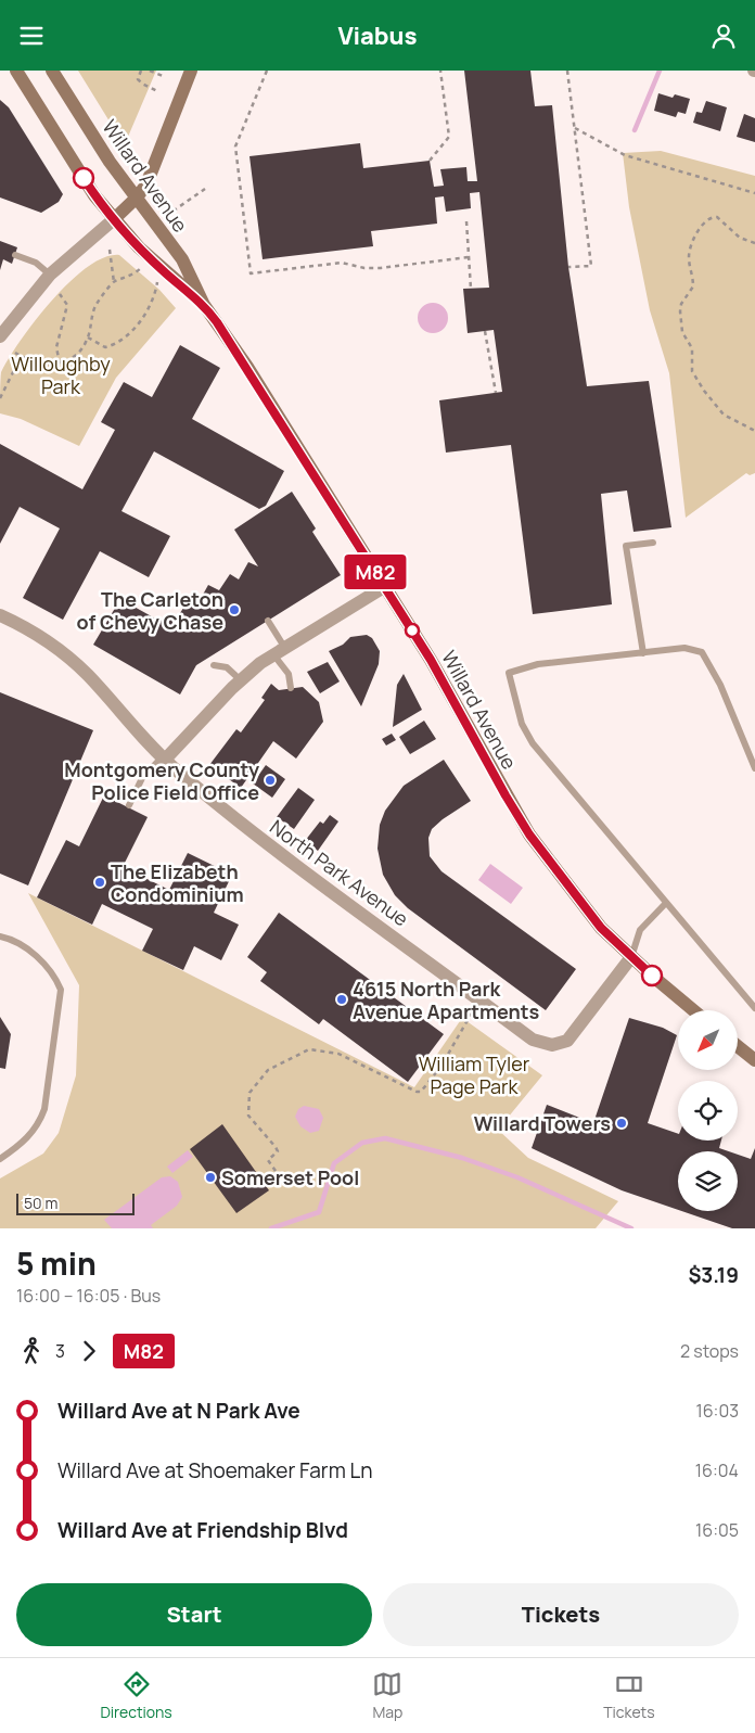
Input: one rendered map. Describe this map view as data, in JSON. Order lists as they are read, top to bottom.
{
  "streets": {
    "street": ["Willard Avenue", "North Park Avenue"]
  },
  "crossings": [
    ["Willard Avenue", "North Park Avenue"]
  ],
  "parks": ["Willoughby Park", "William Tyler Page Park"],
  "places": [
    "The Carleton of Chevy Chase",
    "Montgomery County Police Field Office",
    "The Elizabeth Condominium",
    "4615 North Park Avenue Apartments",
    "Willard Towers",
    "Somerset Pool"
  ],
  "lines": ["bus line M82"],
  "scale_bar": "50 m",
  "north": "bottom left",
  "page": {
    "header": "Viabus",
    "on_map": "M82",
    "scale": "50 m",
    "heading": ["5 min", "16:00 – 16:05 · Bus", "$3.19"],
    "legs": ["3", "M82", "2 stops"],
    "list": [
      {
        "name": "Willard Ave at N Park Ave",
        "value": "16:03"
      },
      {
        "name": "Willard Ave at Shoemaker Farm Ln",
        "value": "16:04"
      },
      {
        "name": "Willard Ave at Friendship Blvd",
        "value": "16:05"
      }
    ],
    "buttons": ["Start", "Tickets"],
    "tabs": ["Directions", "Map", "Tickets"]
  }
}
